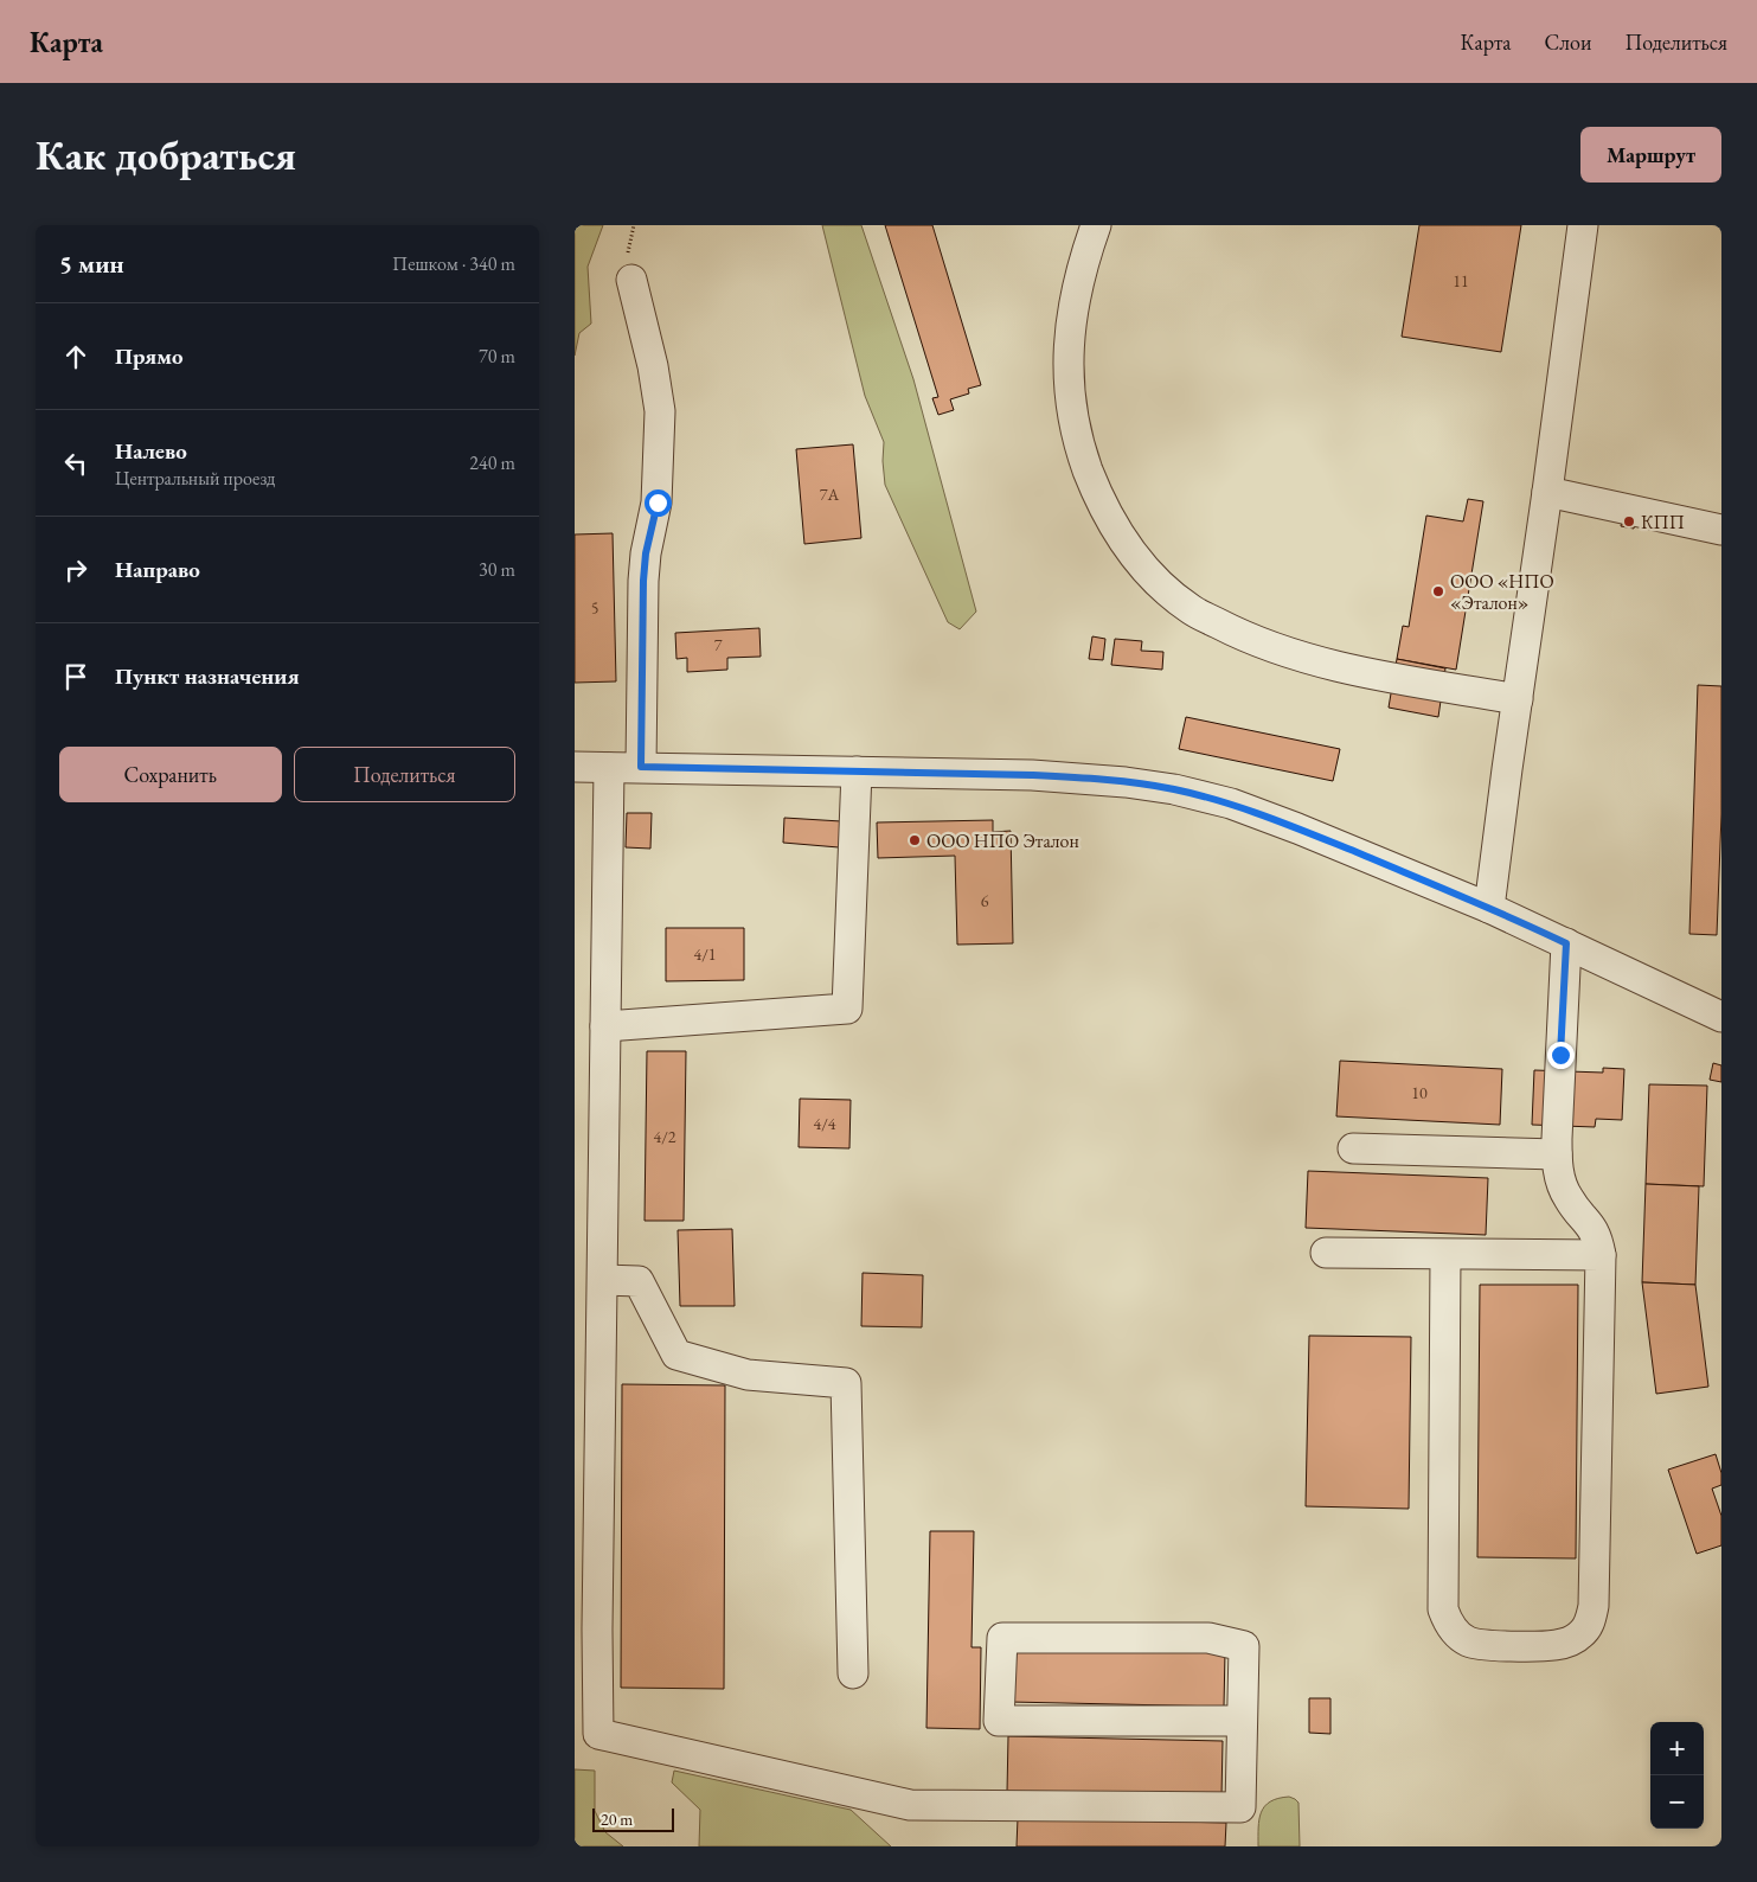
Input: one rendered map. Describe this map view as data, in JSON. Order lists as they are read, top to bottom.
{
  "places": ["КПП", "ООО «НПО «Эталон»", "ООО НПО Эталон"],
  "house_numbers": [
    "11",
    "7А",
    "5",
    "7",
    "6",
    "4/1",
    "10",
    "4/4",
    "4/2"
  ],
  "scale_bar": "20 m",
  "page": {
    "header": "Карта",
    "nav": ["Карта", "Слои", "Поделиться"],
    "buttons": [
      "Маршрут",
      ["Сохранить", "Поделиться"]
    ],
    "title": "Как добраться",
    "heading": ["5 мин", "Пешком · 340 m"],
    "list": [
      ["Прямо", "70 m"],
      ["Налево", "Центральный проезд", "240 m"],
      ["Направо", "30 m"],
      "Пункт назначения"
    ],
    "map_buttons": ["+", "−"],
    "scale": "20 m"
  }
}
